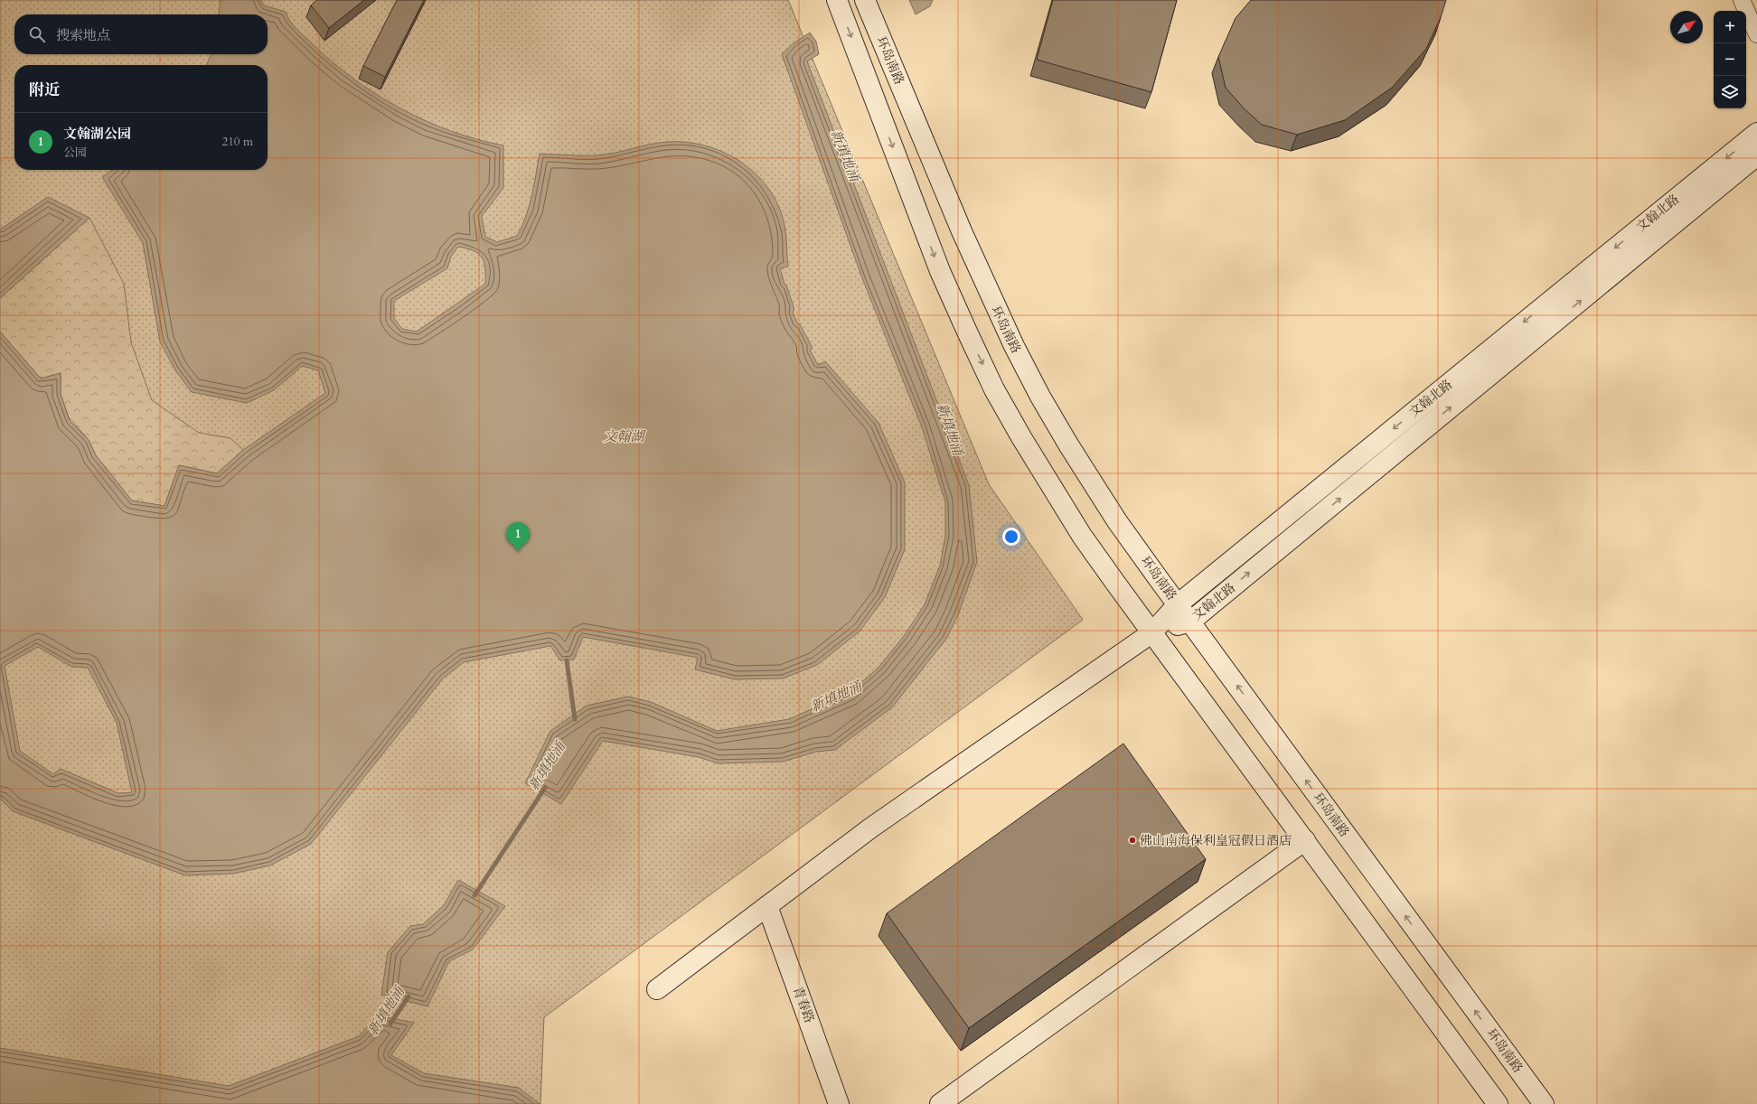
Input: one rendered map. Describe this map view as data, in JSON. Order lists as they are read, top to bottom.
{
  "streets": {
    "street": ["环岛南路", "文翰北路", "青春路"]
  },
  "crossings": [
    ["环岛南路", "文翰北路"]
  ],
  "water": ["新填地涌", "文翰湖"],
  "places": ["佛山南海保利皇冠假日酒店"],
  "north": "top right",
  "page": {
    "map_buttons": ["+", "−"],
    "search": "搜索地点",
    "heading": "附近",
    "list": [
      {
        "mark": "1",
        "name": "文翰湖公园",
        "note": "公园",
        "value": "210 m"
      }
    ],
    "pins": "1"
  }
}
